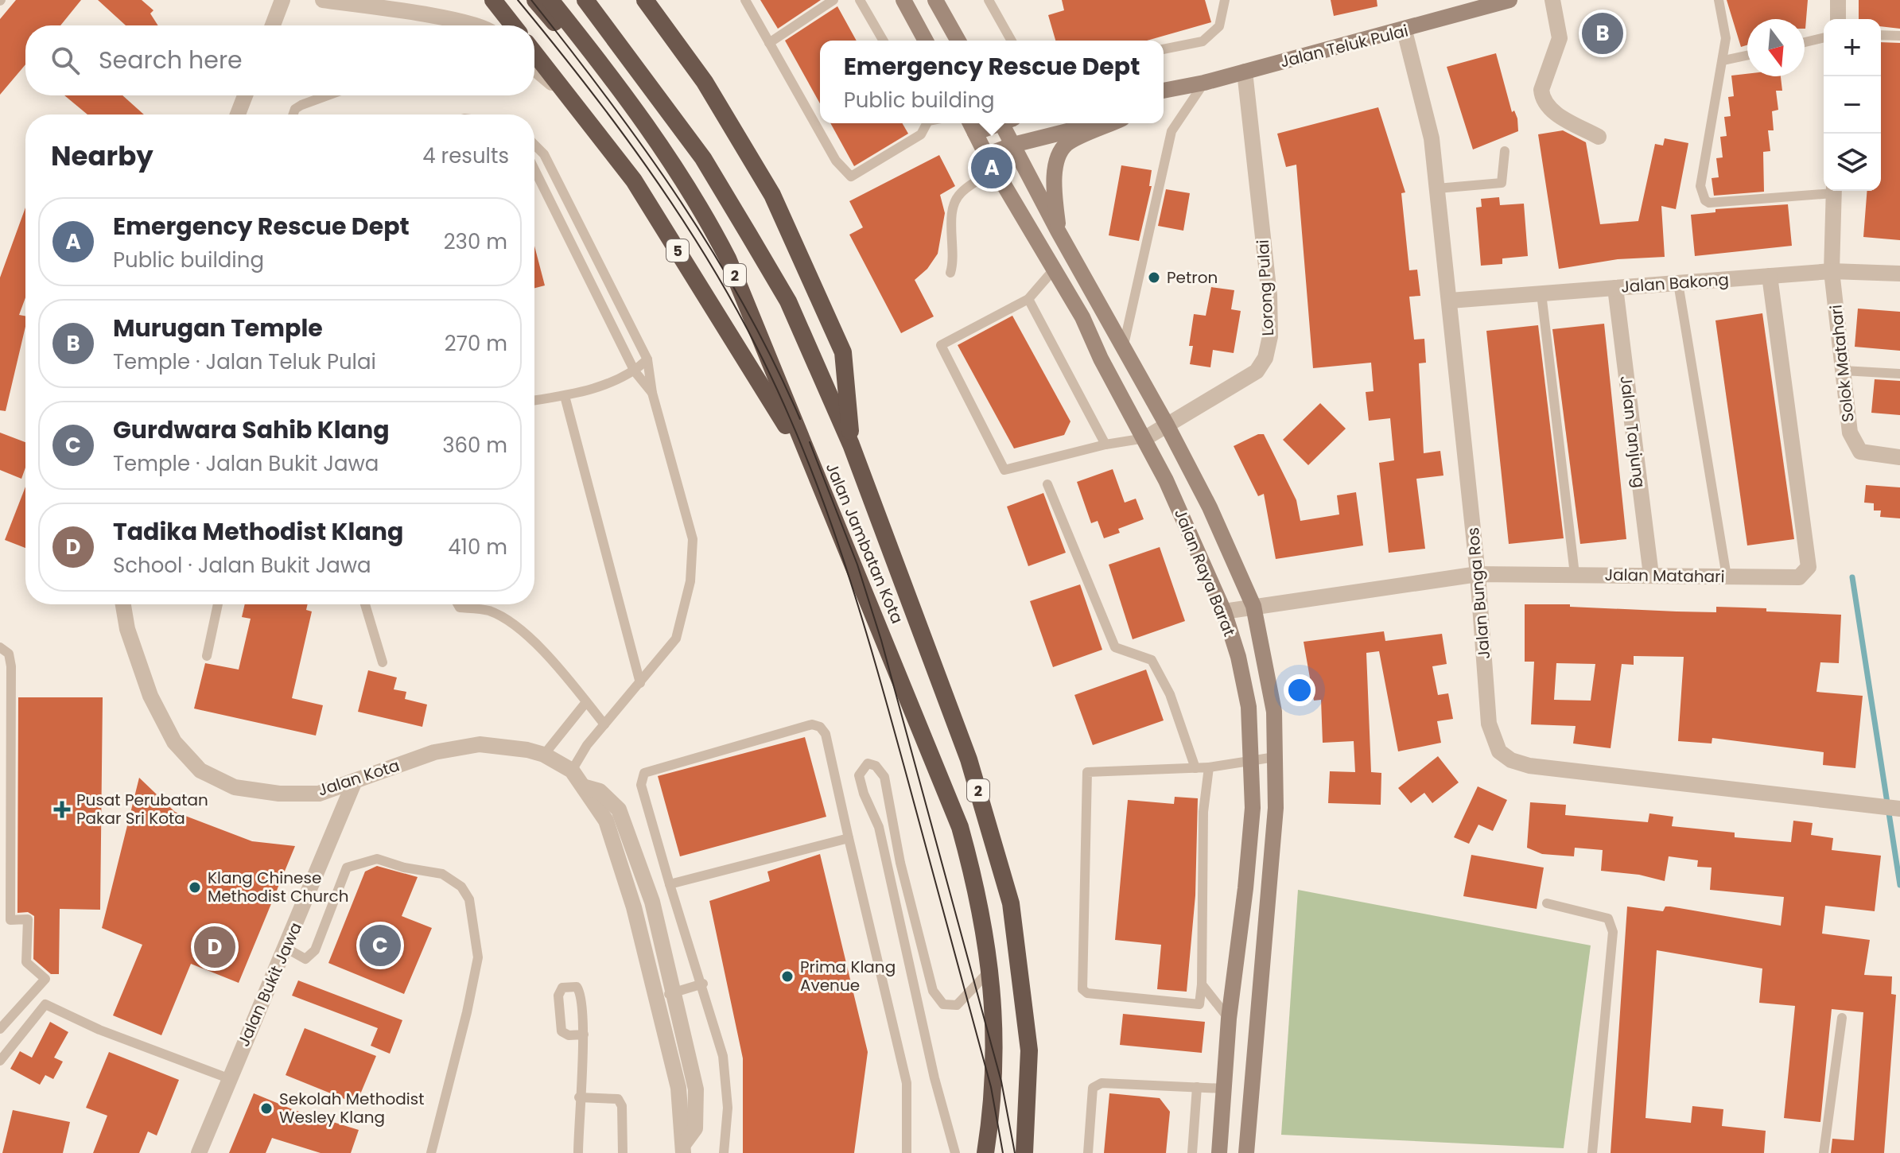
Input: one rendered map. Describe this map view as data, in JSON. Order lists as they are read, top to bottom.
{
  "streets": {
    "highway": ["5", "2", "Jalan Jambatan Kota"],
    "main road": ["Jalan Teluk Pulai", "Jalan Raya Barat"],
    "street": [
      "Jalan Bakong",
      "Lorong Pulai",
      "Solok Matahari",
      "Jalan Tanjung",
      "Jalan Matahari",
      "Jalan Bunga Ros",
      "Jalan Kota",
      "Jalan Bukit Jawa"
    ]
  },
  "crossings": [
    ["Jalan Teluk Pulai", "Lorong Pulai"],
    ["Jalan Teluk Pulai", "Jalan Bunga Ros"],
    ["5", "Jalan Jambatan Kota"],
    ["2", "Jalan Jambatan Kota"],
    ["Jalan Bakong", "Solok Matahari"],
    ["Jalan Bakong", "Jalan Tanjung"],
    ["Jalan Bakong", "Jalan Matahari"],
    ["Jalan Bakong", "Jalan Bunga Ros"],
    ["Lorong Pulai", "Jalan Raya Barat"],
    ["Jalan Tanjung", "Jalan Matahari"],
    ["Jalan Raya Barat", "Jalan Matahari"],
    ["Jalan Matahari", "Jalan Bunga Ros"],
    ["Jalan Kota", "Jalan Bukit Jawa"]
  ],
  "places": {
    "other": [
      "Petron",
      "Klang Chinese Methodist Church",
      "Prima Klang Avenue",
      "Sekolah Methodist Wesley Klang"
    ],
    "health": ["Pusat Perubatan Pakar Sri Kota"]
  },
  "north": "bottom",
  "page": {
    "pins": [
      "B",
      "A",
      "C",
      "D"
    ],
    "map_buttons": ["+", "−"],
    "search": "Search here",
    "popup": ["Emergency Rescue Dept", "Public building"],
    "heading": ["Nearby", "4 results"],
    "list": [
      {
        "mark": "A",
        "name": "Emergency Rescue Dept",
        "note": "Public building",
        "value": "230 m"
      },
      {
        "mark": "B",
        "name": "Murugan Temple",
        "note": "Temple · Jalan Teluk Pulai",
        "value": "270 m"
      },
      {
        "mark": "C",
        "name": "Gurdwara Sahib Klang",
        "note": "Temple · Jalan Bukit Jawa",
        "value": "360 m"
      },
      {
        "mark": "D",
        "name": "Tadika Methodist Klang",
        "note": "School · Jalan Bukit Jawa",
        "value": "410 m"
      }
    ]
  }
}
